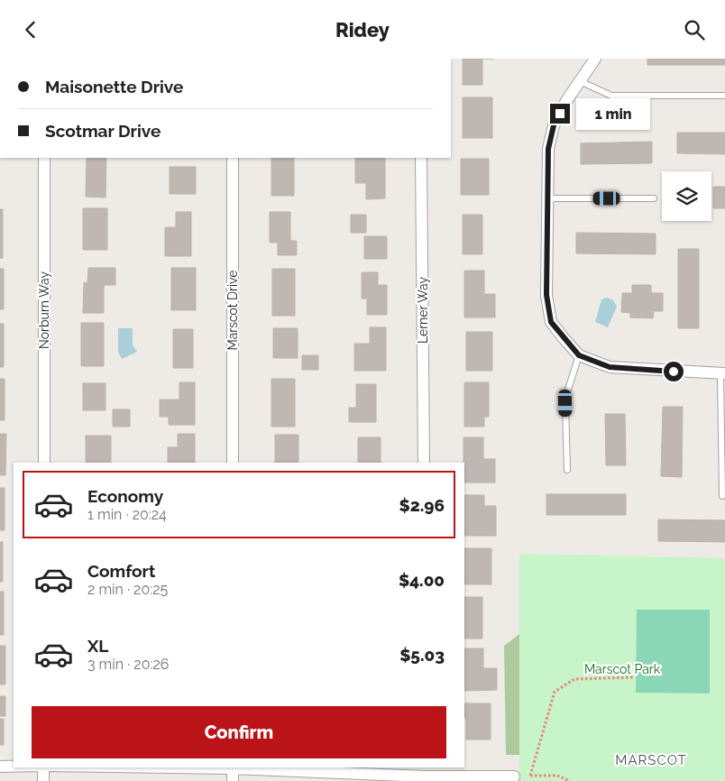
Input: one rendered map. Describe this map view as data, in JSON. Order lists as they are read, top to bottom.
{
  "streets": {
    "street": ["Norburn Way", "Marscot Drive", "Lerner Way"]
  },
  "districts": ["MARSCOT"],
  "parks": ["Marscot Park"],
  "page": {
    "header": "Ridey",
    "banner": ["Maisonette Drive", "Scotmar Drive"],
    "bubble": "1 min",
    "list": [
      {
        "name": "Economy",
        "note": "1 min · 20:24",
        "value": "$2.96"
      },
      {
        "name": "Comfort",
        "note": "2 min · 20:25",
        "value": "$4.00"
      },
      {
        "name": "XL",
        "note": "3 min · 20:26",
        "value": "$5.03"
      }
    ],
    "buttons": "Confirm"
  }
}
